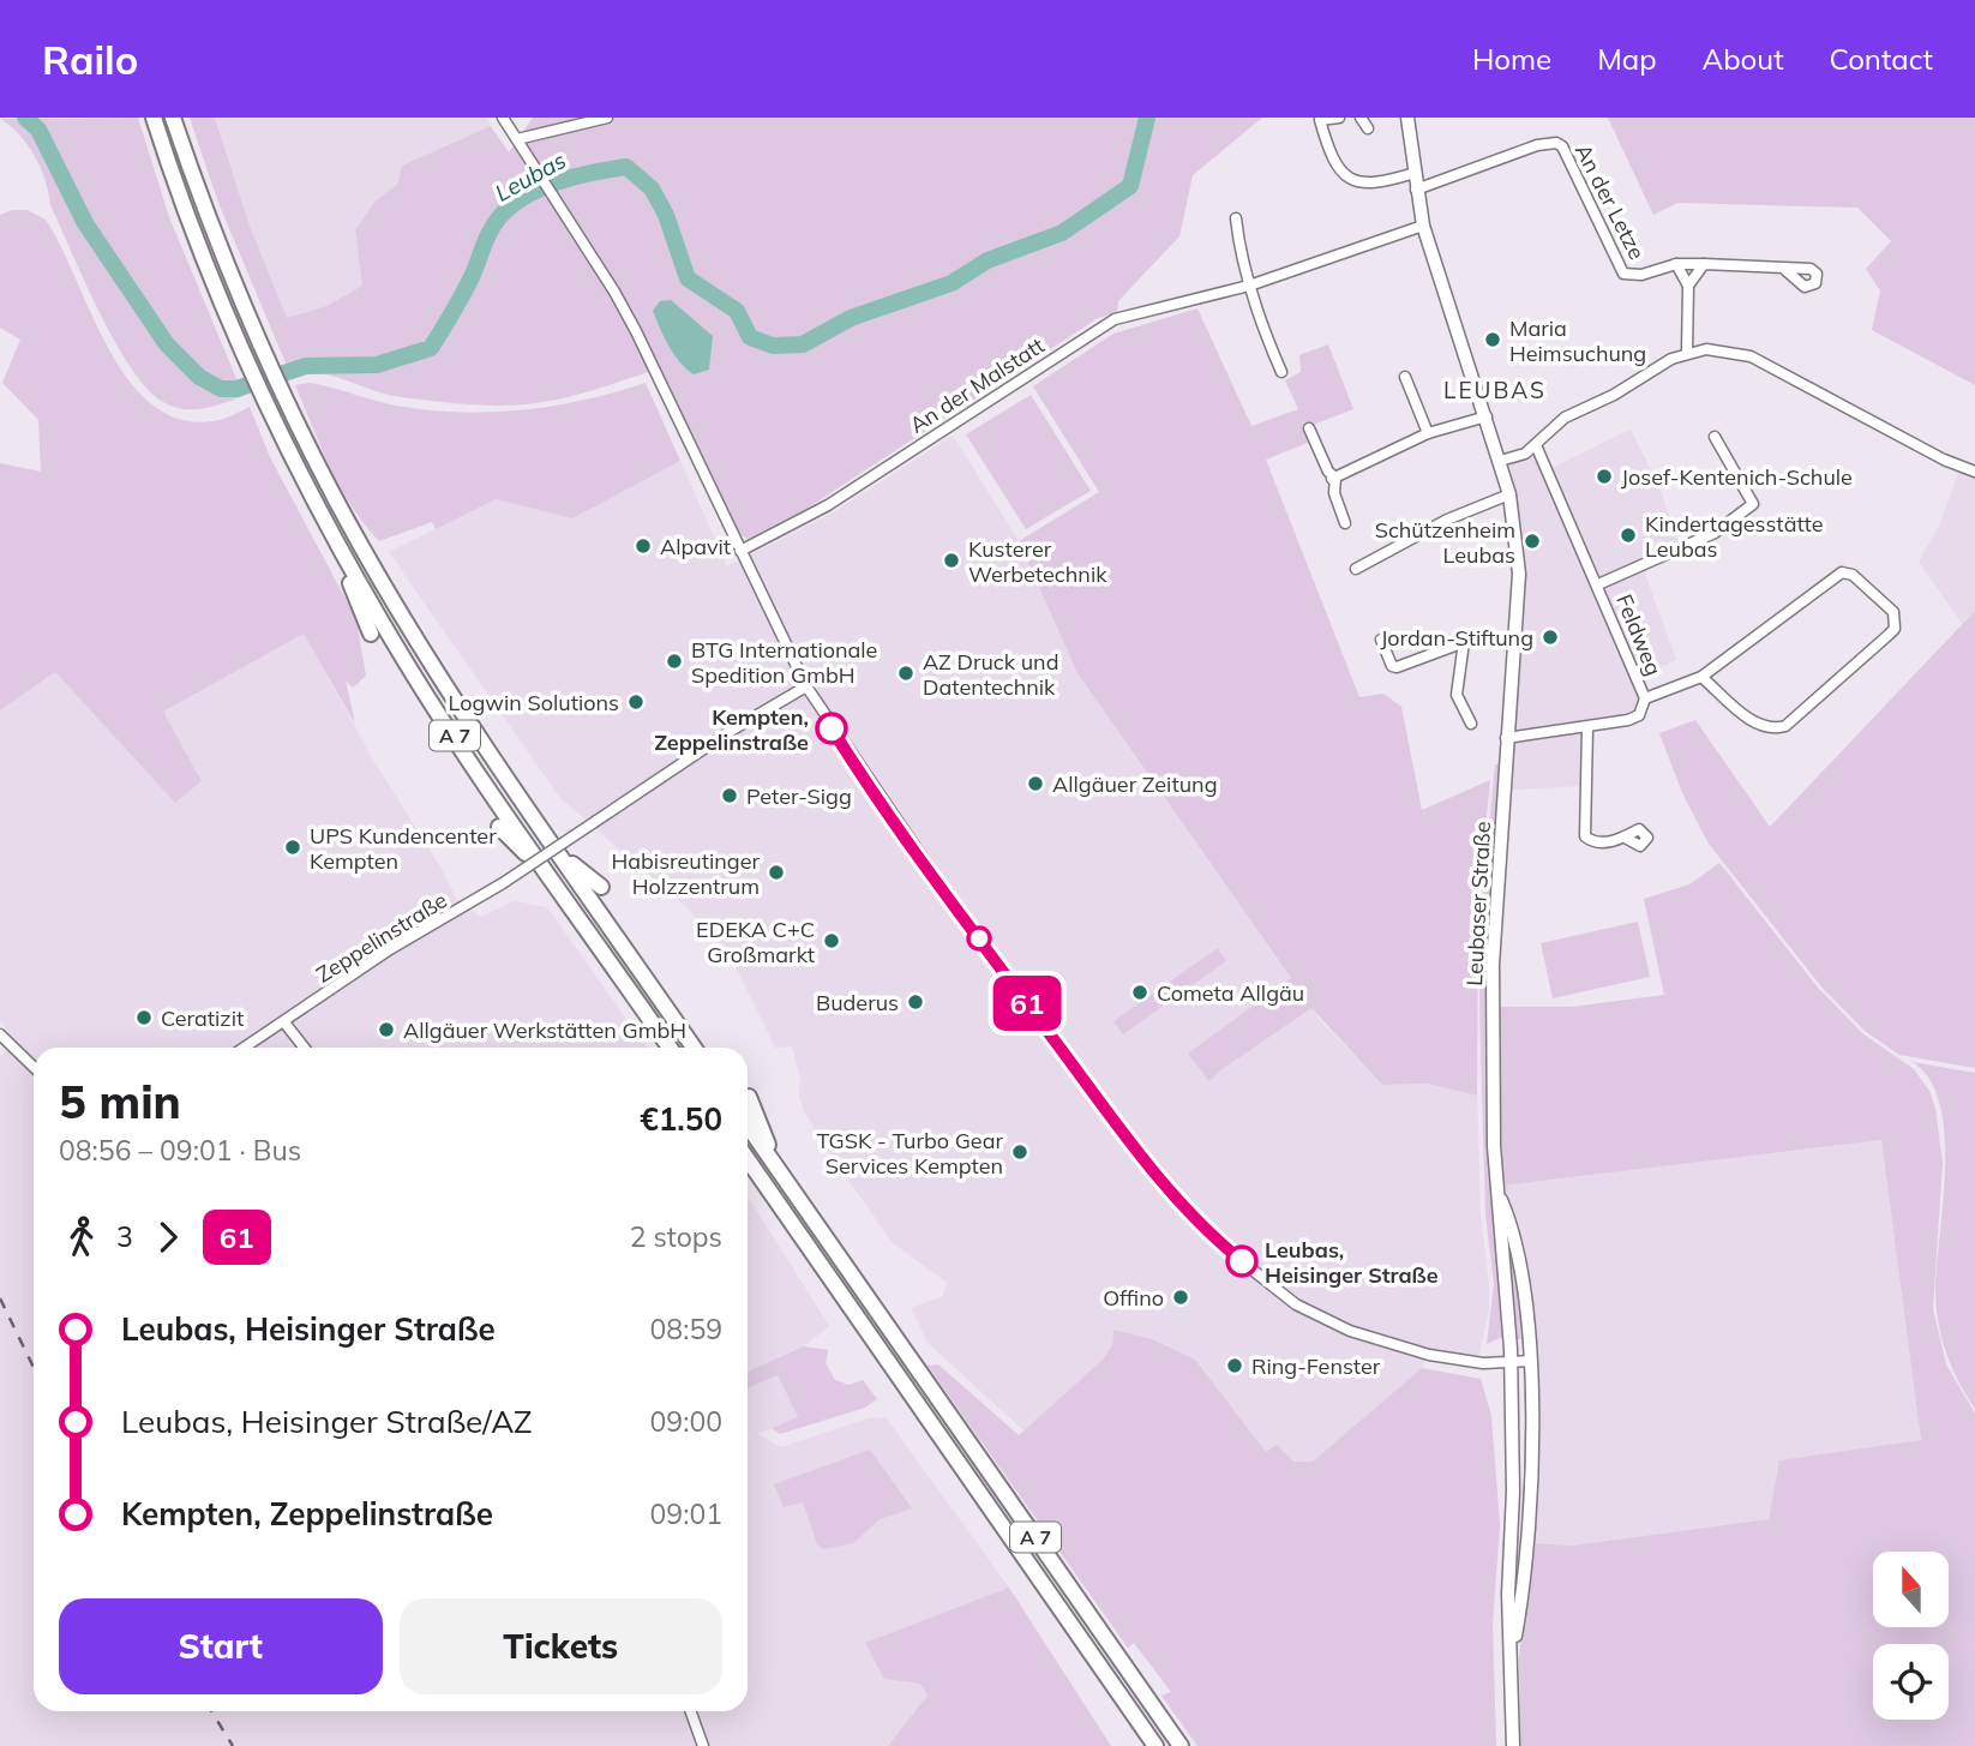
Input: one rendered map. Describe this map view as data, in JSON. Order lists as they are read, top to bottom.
{
  "streets": {
    "highway": ["A 7"],
    "main road": ["Leubaser Straße"],
    "street": [
      "An der Letze",
      "An der Malstatt",
      "Feldweg",
      "Zeppelinstraße"
    ]
  },
  "crossings": [
    ["An der Letze", "Leubaser Straße"],
    ["An der Malstatt", "Leubaser Straße"],
    ["Feldweg", "Leubaser Straße"]
  ],
  "districts": ["LEUBAS"],
  "water": ["Leubas"],
  "places": [
    "Maria Heimsuchung",
    "Josef-Kentenich-Schule",
    "Kindertagesstätte Leubas",
    "Schützenheim Leubas",
    "Alpavit",
    "Kusterer Werbetechnik",
    "Jordan-Stiftung",
    "BTG Internationale Spedition GmbH",
    "AZ Druck und Datentechnik",
    "Logwin Solutions",
    "Kempten, Zeppelinstraße",
    "Allgäuer Zeitung",
    "Peter-Sigg",
    "UPS Kundencenter Kempten",
    "Habisreutinger Holzzentrum",
    "EDEKA C+C Großmarkt",
    "Cometa Allgäu",
    "Buderus",
    "Ceratizit",
    "Allgäuer Werkstätten GmbH",
    "TGSK - Turbo Gear Services Kempten",
    "Leubas, Heisinger Straße",
    "Offino",
    "Ring-Fenster"
  ],
  "lines": ["bus line 61"],
  "north": "top",
  "page": {
    "header": "Railo",
    "nav": [
      "Home",
      "Map",
      "About",
      "Contact"
    ],
    "on_map": "61",
    "heading": ["5 min", "08:56 – 09:01 · Bus", "€1.50"],
    "legs": ["3", "61", "2 stops"],
    "list": [
      {
        "name": "Leubas, Heisinger Straße",
        "value": "08:59"
      },
      {
        "name": "Leubas, Heisinger Straße/AZ",
        "value": "09:00"
      },
      {
        "name": "Kempten, Zeppelinstraße",
        "value": "09:01"
      }
    ],
    "buttons": ["Start", "Tickets"]
  }
}
